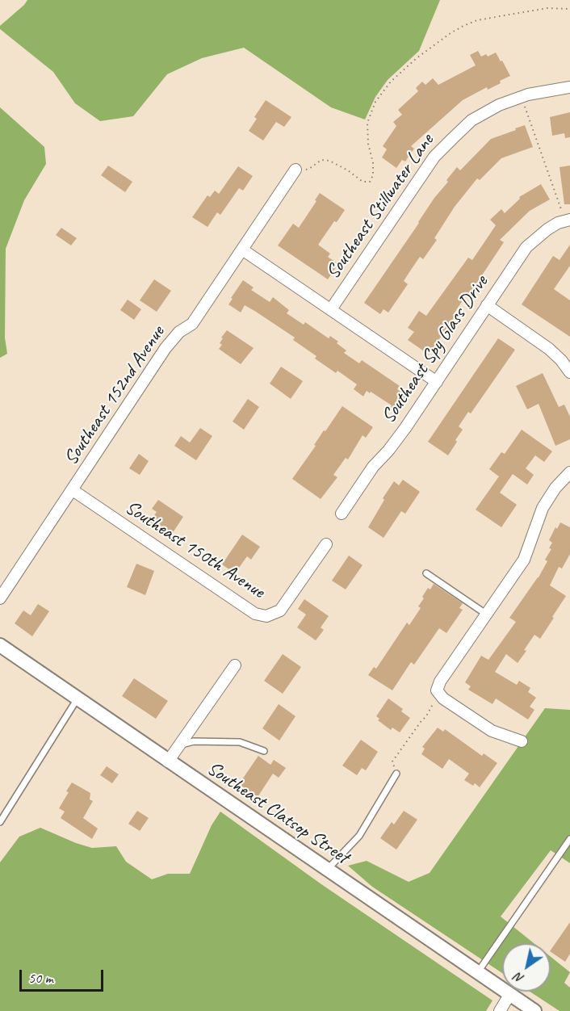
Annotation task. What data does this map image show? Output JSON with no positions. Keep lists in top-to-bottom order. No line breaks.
{"streets":{"street":["Southeast Stillwater Lane","Southeast Spy Glass Drive","Southeast 152nd Avenue","Southeast 150th Avenue","Southeast Clatsop Street"]},"crossings":[["Southeast 152nd Avenue","Southeast 150th Avenue"]],"scale_bar":"50 m","north":"bottom left"}
